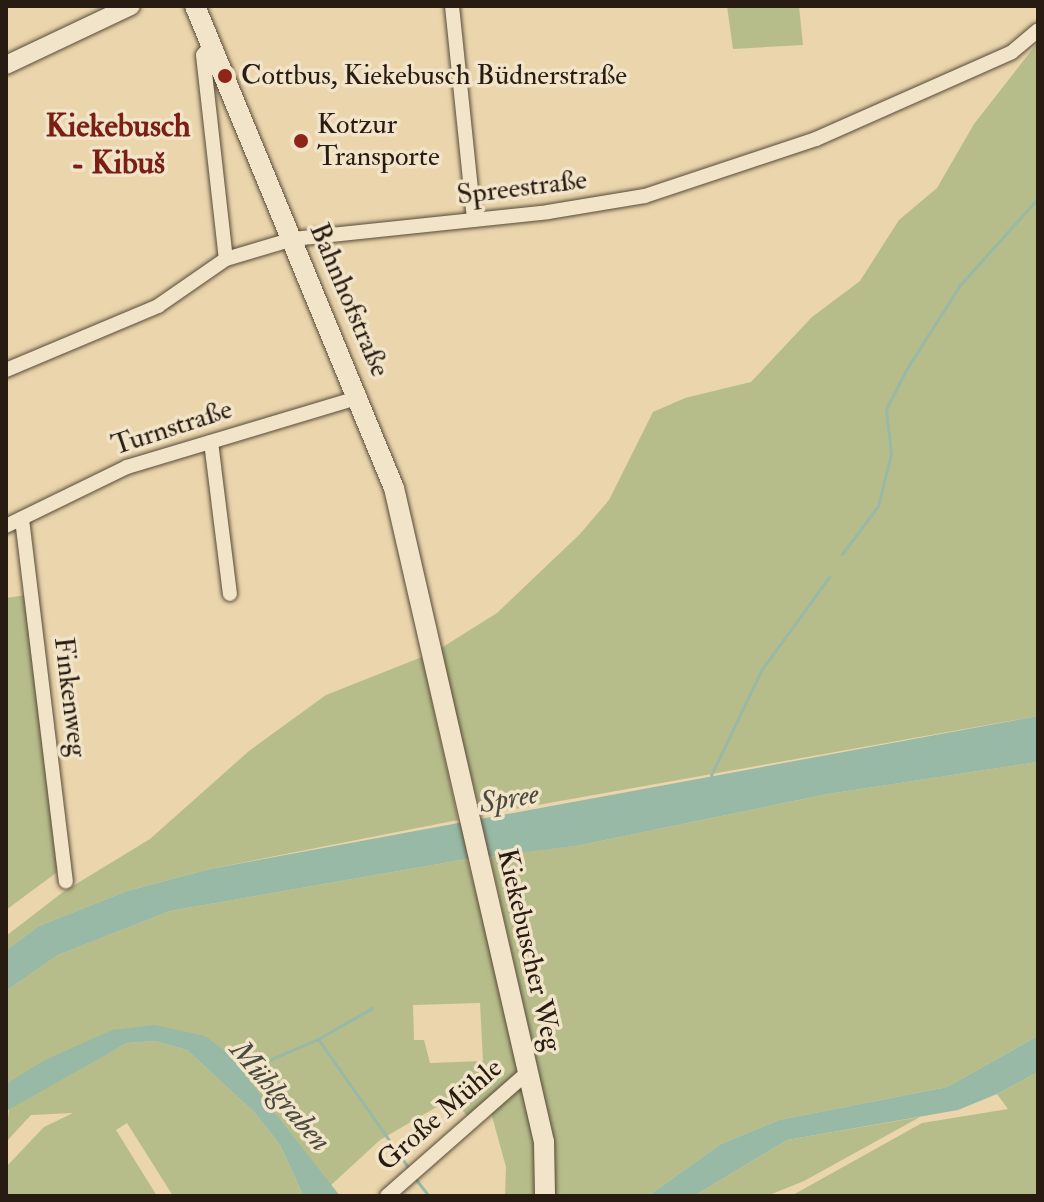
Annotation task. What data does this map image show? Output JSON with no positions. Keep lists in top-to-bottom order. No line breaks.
{"streets":{"main road":["Bahnhofstraße","Kiekebuscher Weg"],"street":["Spreestraße","Turnstraße","Finkenweg","Große Mühle"]},"crossings":[["Spreestraße","Bahnhofstraße"],["Bahnhofstraße","Turnstraße"],["Bahnhofstraße","Kiekebuscher Weg"],["Turnstraße","Finkenweg"],["Kiekebuscher Weg","Große Mühle"]],"districts":["Kiekebusch - Kibuš"],"water":["Spree","Mühlgraben"],"places":["Cottbus, Kiekebusch Büdnerstraße","Kotzur Transporte"]}
